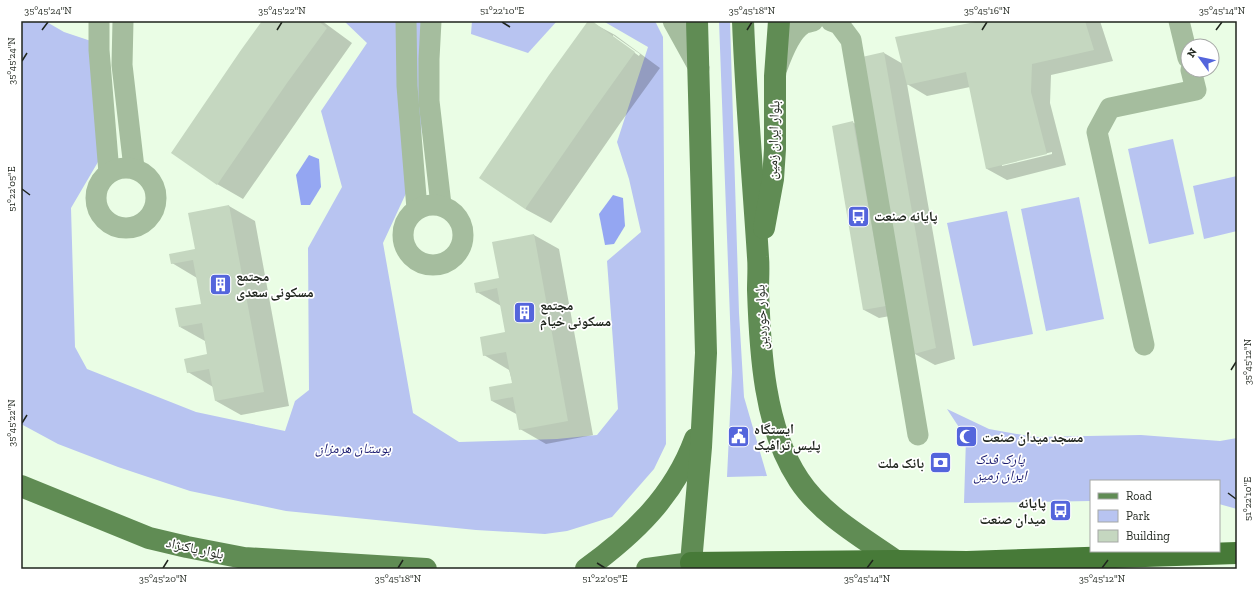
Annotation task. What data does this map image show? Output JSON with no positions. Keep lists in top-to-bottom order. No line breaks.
{"streets":{"main road":["بلوار ایران زمین","بلوار خوردین","بلوار پاکنژاد"]},"crossings":[["بلوار ایران زمین","بلوار خوردین"]],"parks":["بوستان هرمزان","پارک فدک ایران زمین"],"places":{"bus stop":["پایانه صنعت","پایانه میدان صنعت"],"building":["مجتمع مسکونی سعدی","مجتمع مسکونی خیام"],"public building":["ایستگاه پلیس ترافیک"],"mosque":["مسجد میدان صنعت"],"bank":["بانک ملت"]},"legend":["Road","Park","Building"],"north":"top left","coordinates":["35°45'24\"N","35°45'22\"N","51°22'10\"E","35°45'18\"N","35°45'16\"N","35°45'14\"N","51°22'05\"E","35°45'12\"N","35°45'20\"N"]}
